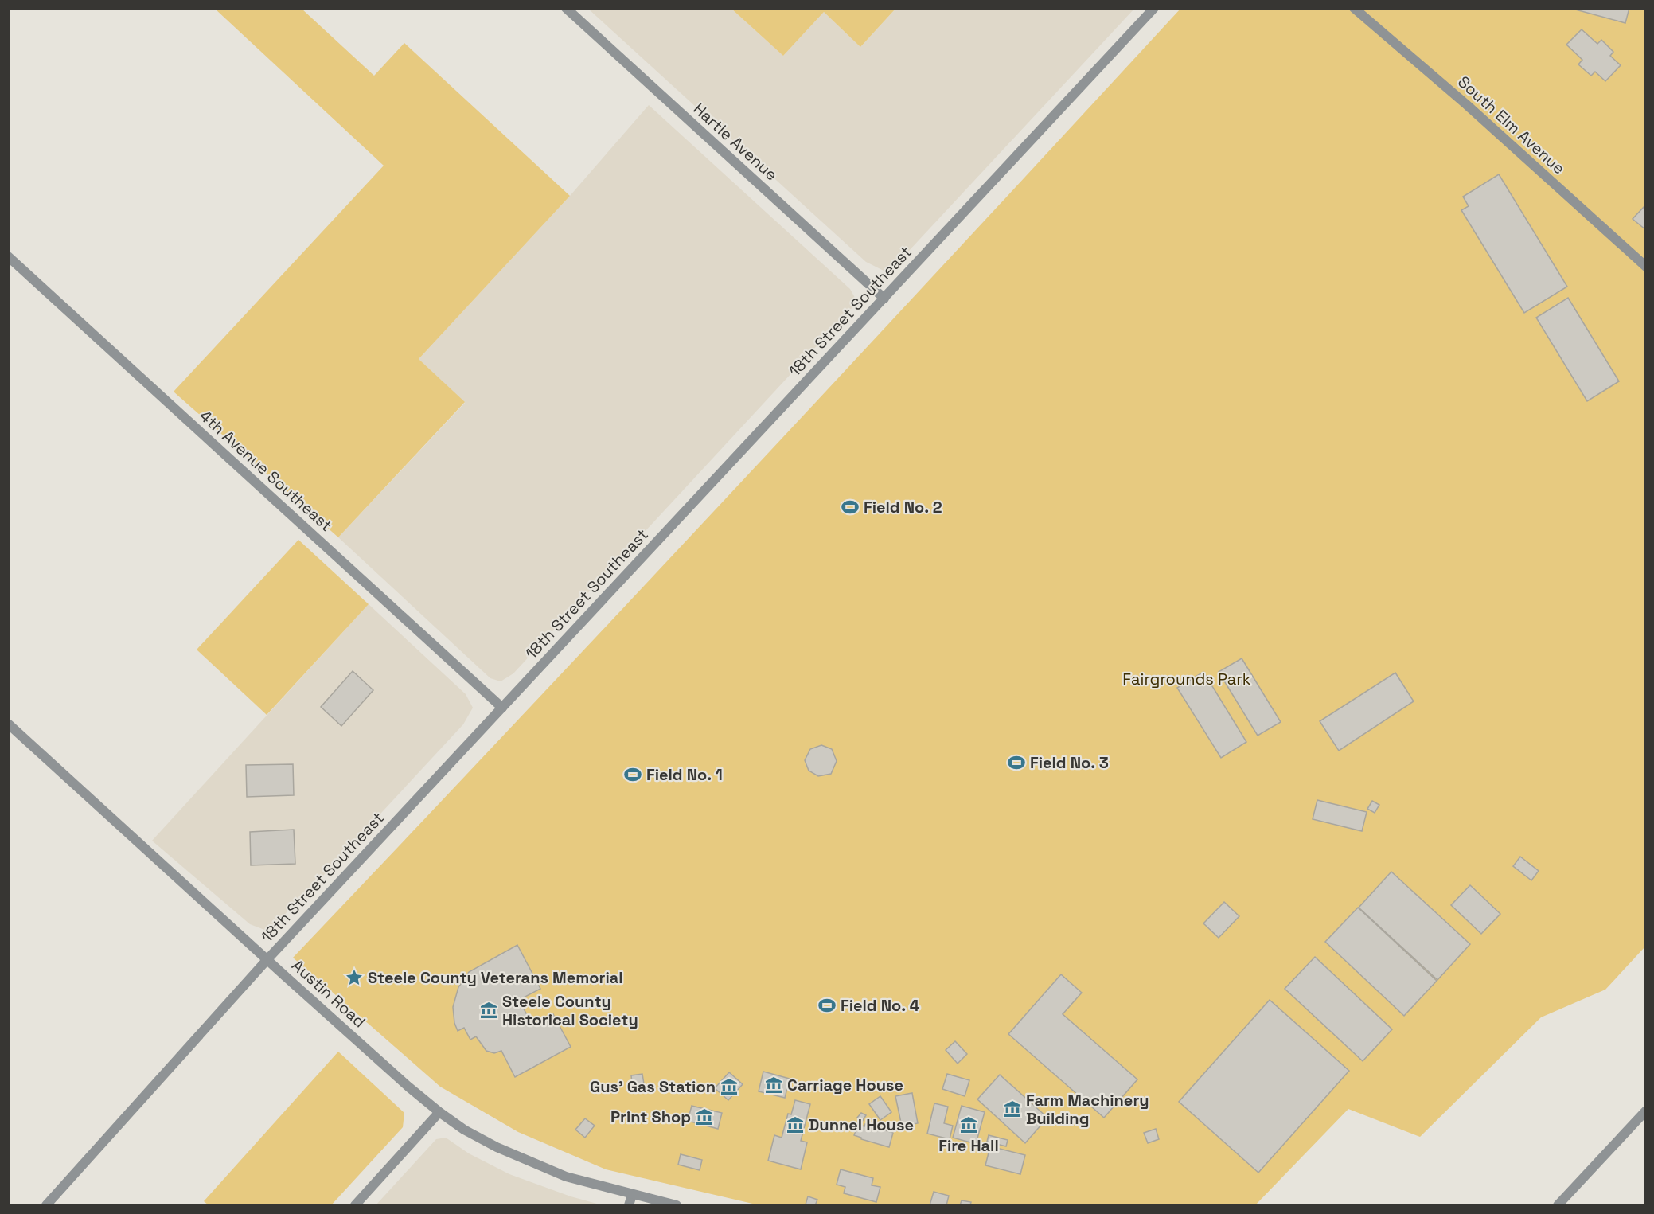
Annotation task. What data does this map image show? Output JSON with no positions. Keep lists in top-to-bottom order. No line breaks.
{"streets":{"street":["South Elm Avenue","Hartle Avenue","18th Street Southeast","4th Avenue Southeast","Austin Road"]},"crossings":[["Hartle Avenue","18th Street Southeast"],["18th Street Southeast","4th Avenue Southeast"],["18th Street Southeast","Austin Road"]],"parks":["Fairgrounds Park"],"places":{"sports":["Field No. 2","Field No. 3","Field No. 1","Field No. 4"],"place":["Steele County Veterans Memorial"],"museum":["Steele County Historical Society","Carriage House","Gus' Gas Station","Farm Machinery Building","Print Shop","Dunnel House","Fire Hall"]}}
